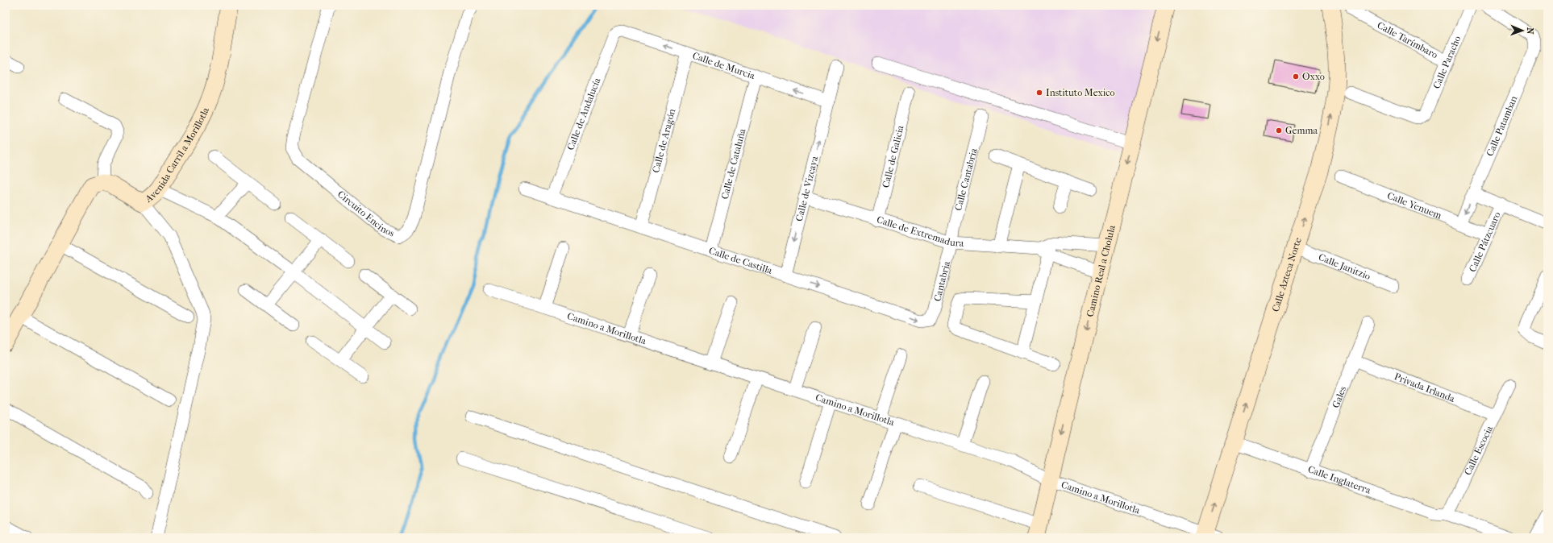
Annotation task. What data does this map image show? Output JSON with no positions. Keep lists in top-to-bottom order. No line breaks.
{"streets":{"main road":["Avenida Carril a Morillotla","Camino Real a Cholula","Calle Azteca Norte"],"street":["Calle Tarímbaro","Calle Paracho","Calle de Murcia","Calle de Andalucía","Calle Patamban","Calle de Aragón","Calle de Galicia","Calle de Cataluña","Calle Cantabria","Calle de Vizcaya","Calle Yenuem","Circuito Encinos","Calle de Extremadura","Calle Pátzcuaro","Calle de Castilla","Calle Janitzio","Cantabria","Camino a Morillotla","Privada Irlanda","Gales","Calle Escocia","Calle Inglaterra"]},"crossings":[["Calle Tarímbaro","Calle Paracho"],["Calle de Murcia","Calle de Andalucía"],["Calle de Murcia","Calle de Aragón"],["Calle de Murcia","Calle de Cataluña"],["Calle de Murcia","Calle de Vizcaya"],["Calle de Andalucía","Calle de Castilla"],["Calle de Aragón","Calle de Castilla"],["Calle de Galicia","Calle de Extremadura"],["Calle de Cataluña","Calle de Castilla"],["Calle Cantabria","Calle de Extremadura"],["Calle Cantabria","Cantabria"],["Calle de Vizcaya","Calle de Extremadura"],["Calle de Vizcaya","Calle de Castilla"],["Calle Yenuem","Calle Pátzcuaro"],["Calle de Extremadura","Camino Real a Cholula"],["Calle de Extremadura","Cantabria"],["Calle de Castilla","Cantabria"],["Calle Janitzio","Calle Azteca Norte"],["Camino Real a Cholula","Camino a Morillotla"],["Calle Azteca Norte","Camino a Morillotla"],["Calle Azteca Norte","Calle Inglaterra"],["Privada Irlanda","Gales"],["Privada Irlanda","Calle Escocia"],["Gales","Calle Inglaterra"],["Calle Escocia","Calle Inglaterra"]],"one_way":["Calle de Murcia","Calle de Castilla","Camino Real a Cholula","Calle Azteca Norte"],"places":["Oxxo","Instituto Mexico","Gemma"],"north":"right"}
